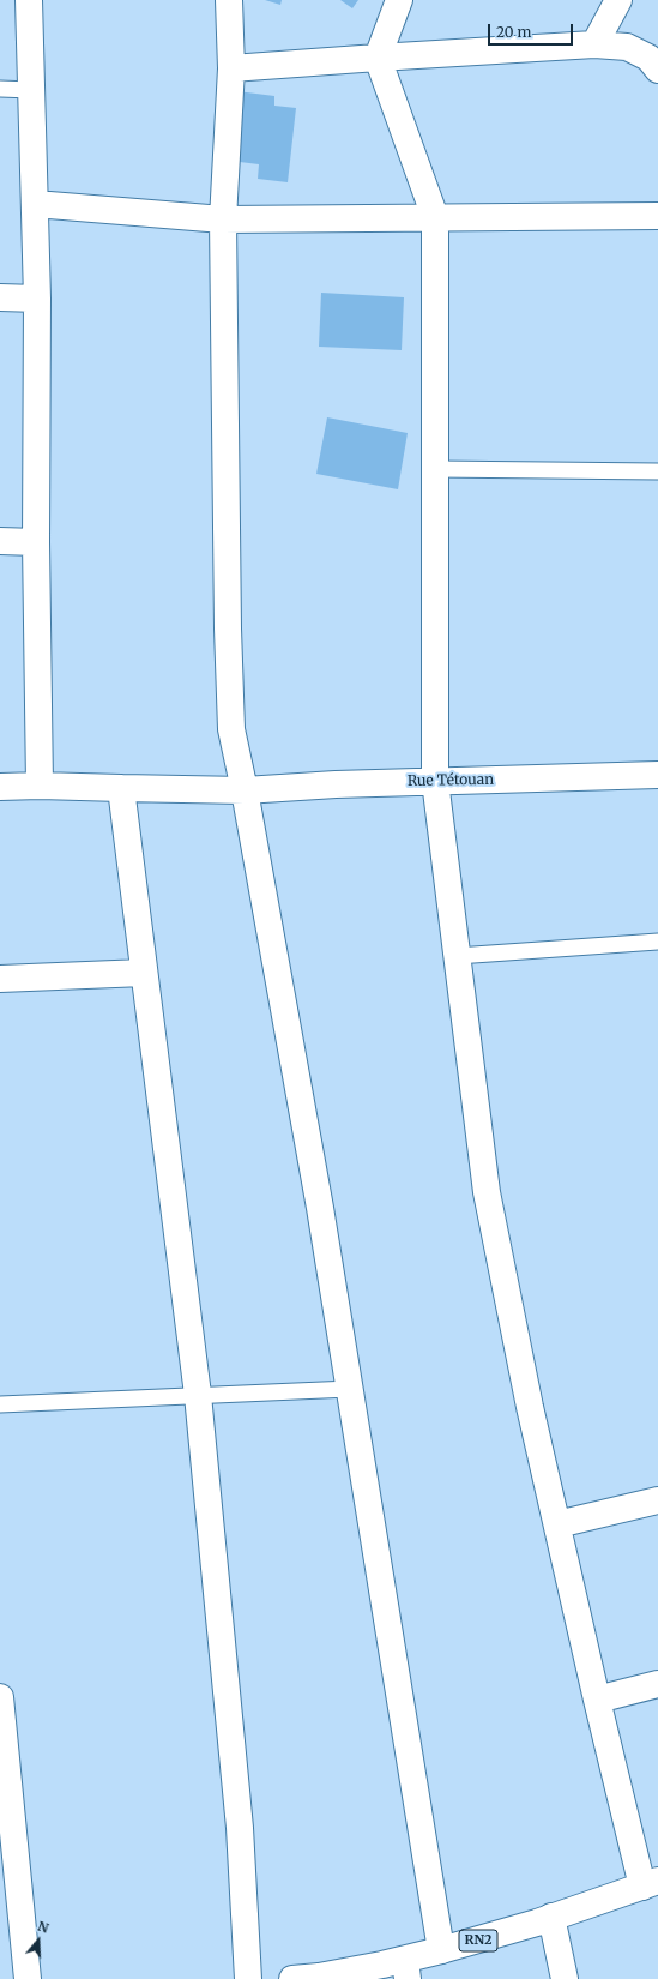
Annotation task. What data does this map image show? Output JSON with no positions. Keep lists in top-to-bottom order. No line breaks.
{"streets":{"street":["Rue Tétouan","RN2"]},"scale_bar":"20 m","north":"top"}
